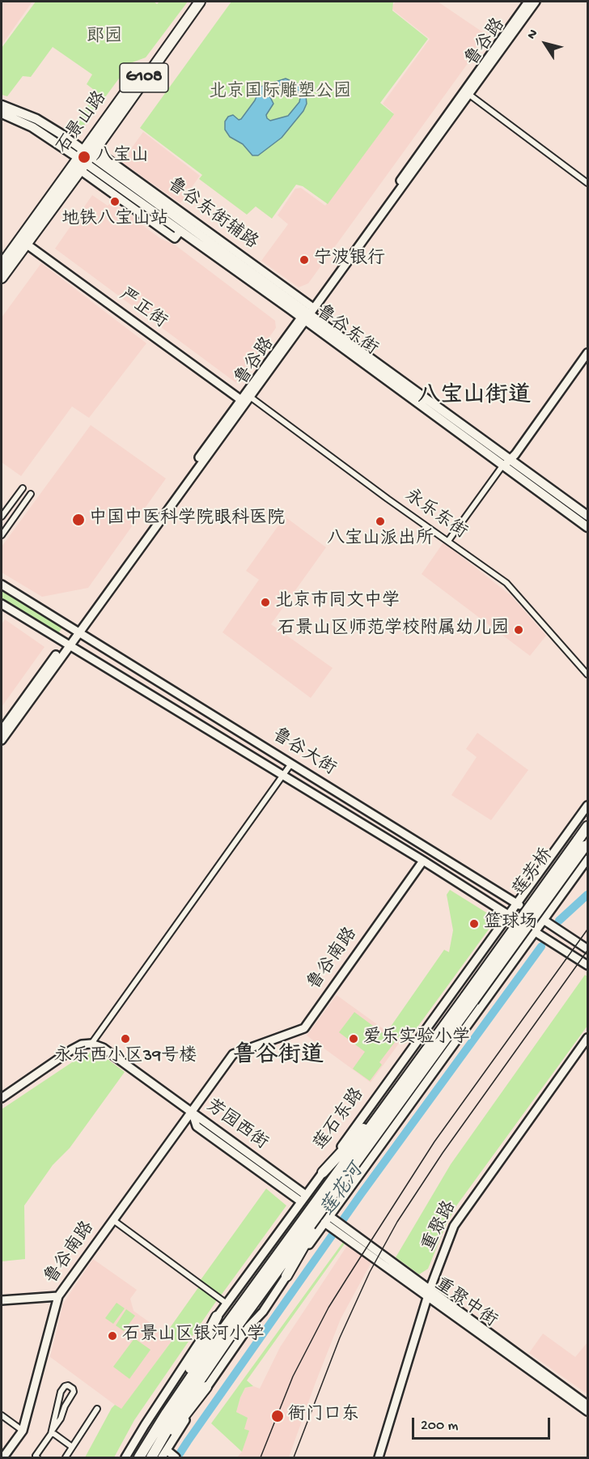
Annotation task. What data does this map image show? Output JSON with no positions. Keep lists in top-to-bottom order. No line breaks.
{"streets":{"highway":["G108","石景山路","莲芳桥","莲石东路"],"main road":["鲁谷东街"],"street":["鲁谷路","严正街","永乐东街","鲁谷大街","鲁谷南路","芳园西街","重聚路","重聚中街"]},"crossings":[["鲁谷路","严正街"],["鲁谷路","鲁谷东街"],["鲁谷路","永乐东街"],["鲁谷路","鲁谷大街"],["石景山路","严正街"],["石景山路","鲁谷东街"],["鲁谷大街","鲁谷南路"],["鲁谷大街","莲石东路"],["莲芳桥","莲石东路"],["鲁谷南路","芳园西街"],["莲石东路","芳园西街"],["重聚路","重聚中街"]],"districts":["八宝山街道","鲁谷街道"],"water":["莲花河"],"parks":["郎园","北京国际雕塑公园"],"places":["八宝山","地铁八宝山站","宁波银行","中国中医科学院眼科医院","八宝山派出所","北京市同文中学","石景山区师范学校附属幼儿园","篮球场","永乐西小区39号楼","爱乐实验小学","石景山区银河小学","衙门口东"],"scale_bar":"200 m","north":"top left"}
